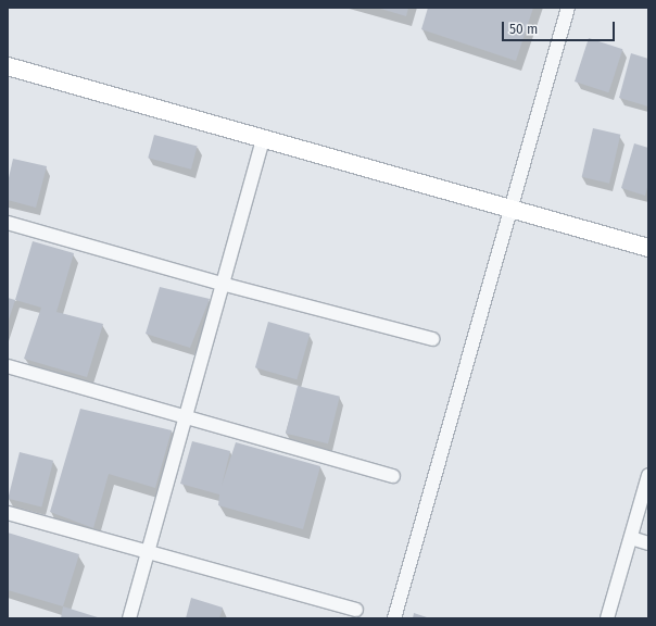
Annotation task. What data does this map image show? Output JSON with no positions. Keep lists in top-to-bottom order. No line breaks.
{"scale_bar":"50 m"}
